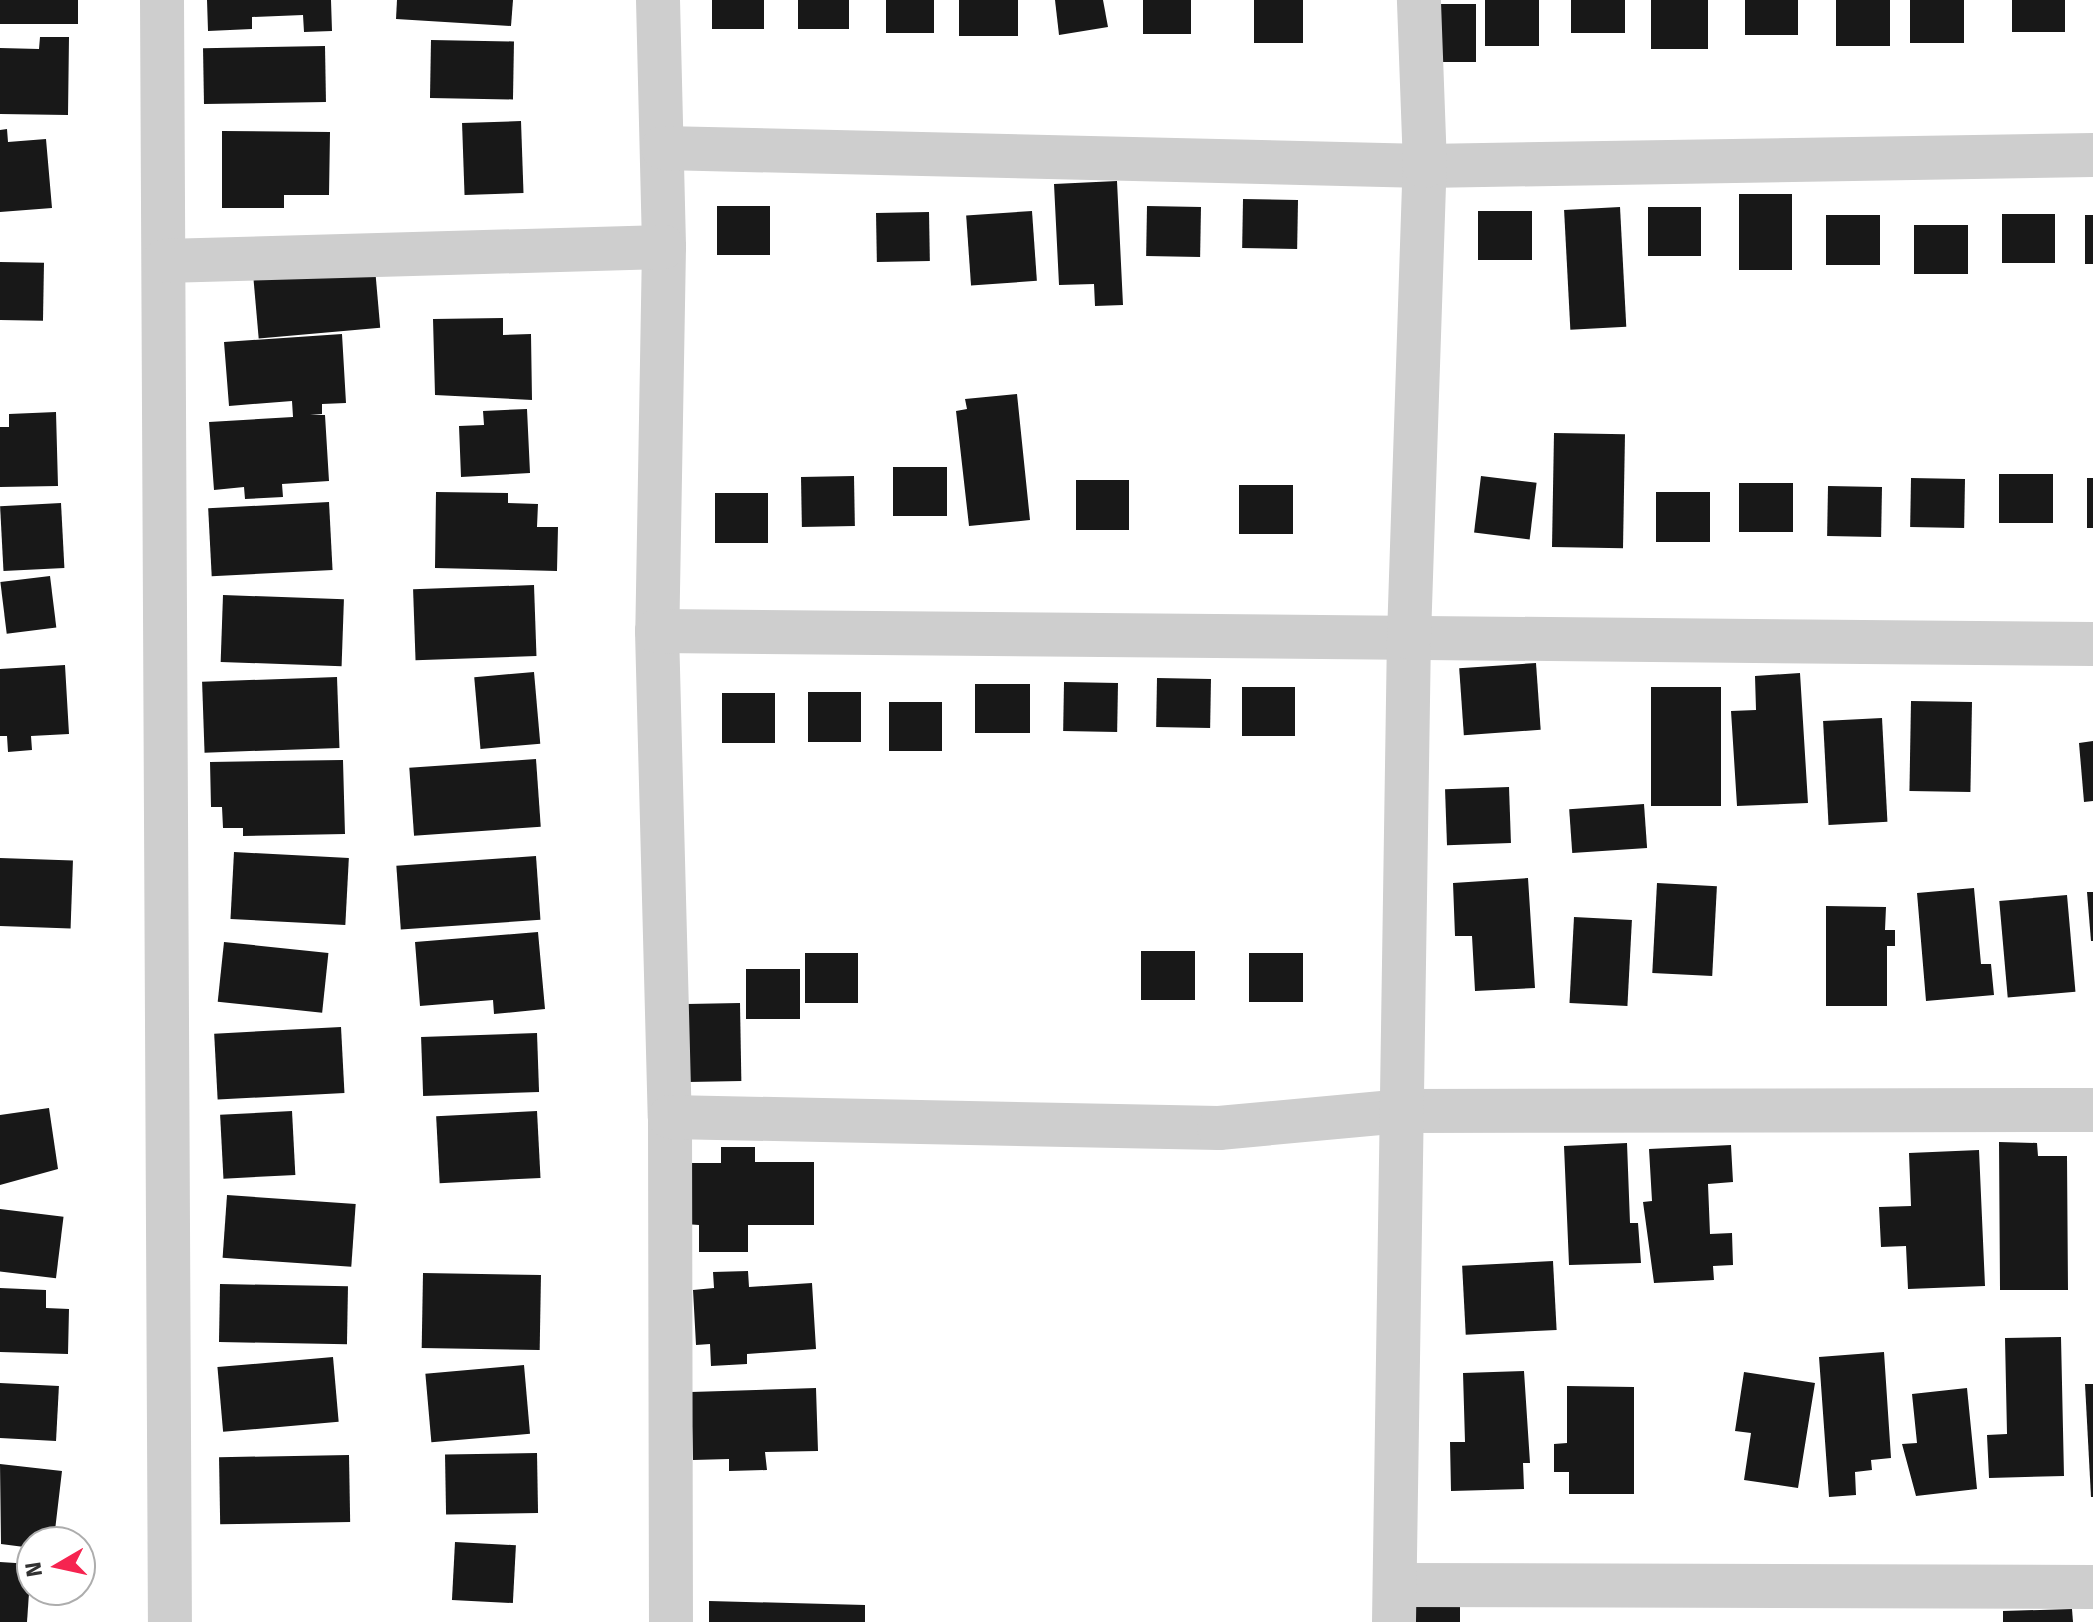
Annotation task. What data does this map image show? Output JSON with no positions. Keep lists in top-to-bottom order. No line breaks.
{"north":"left"}
